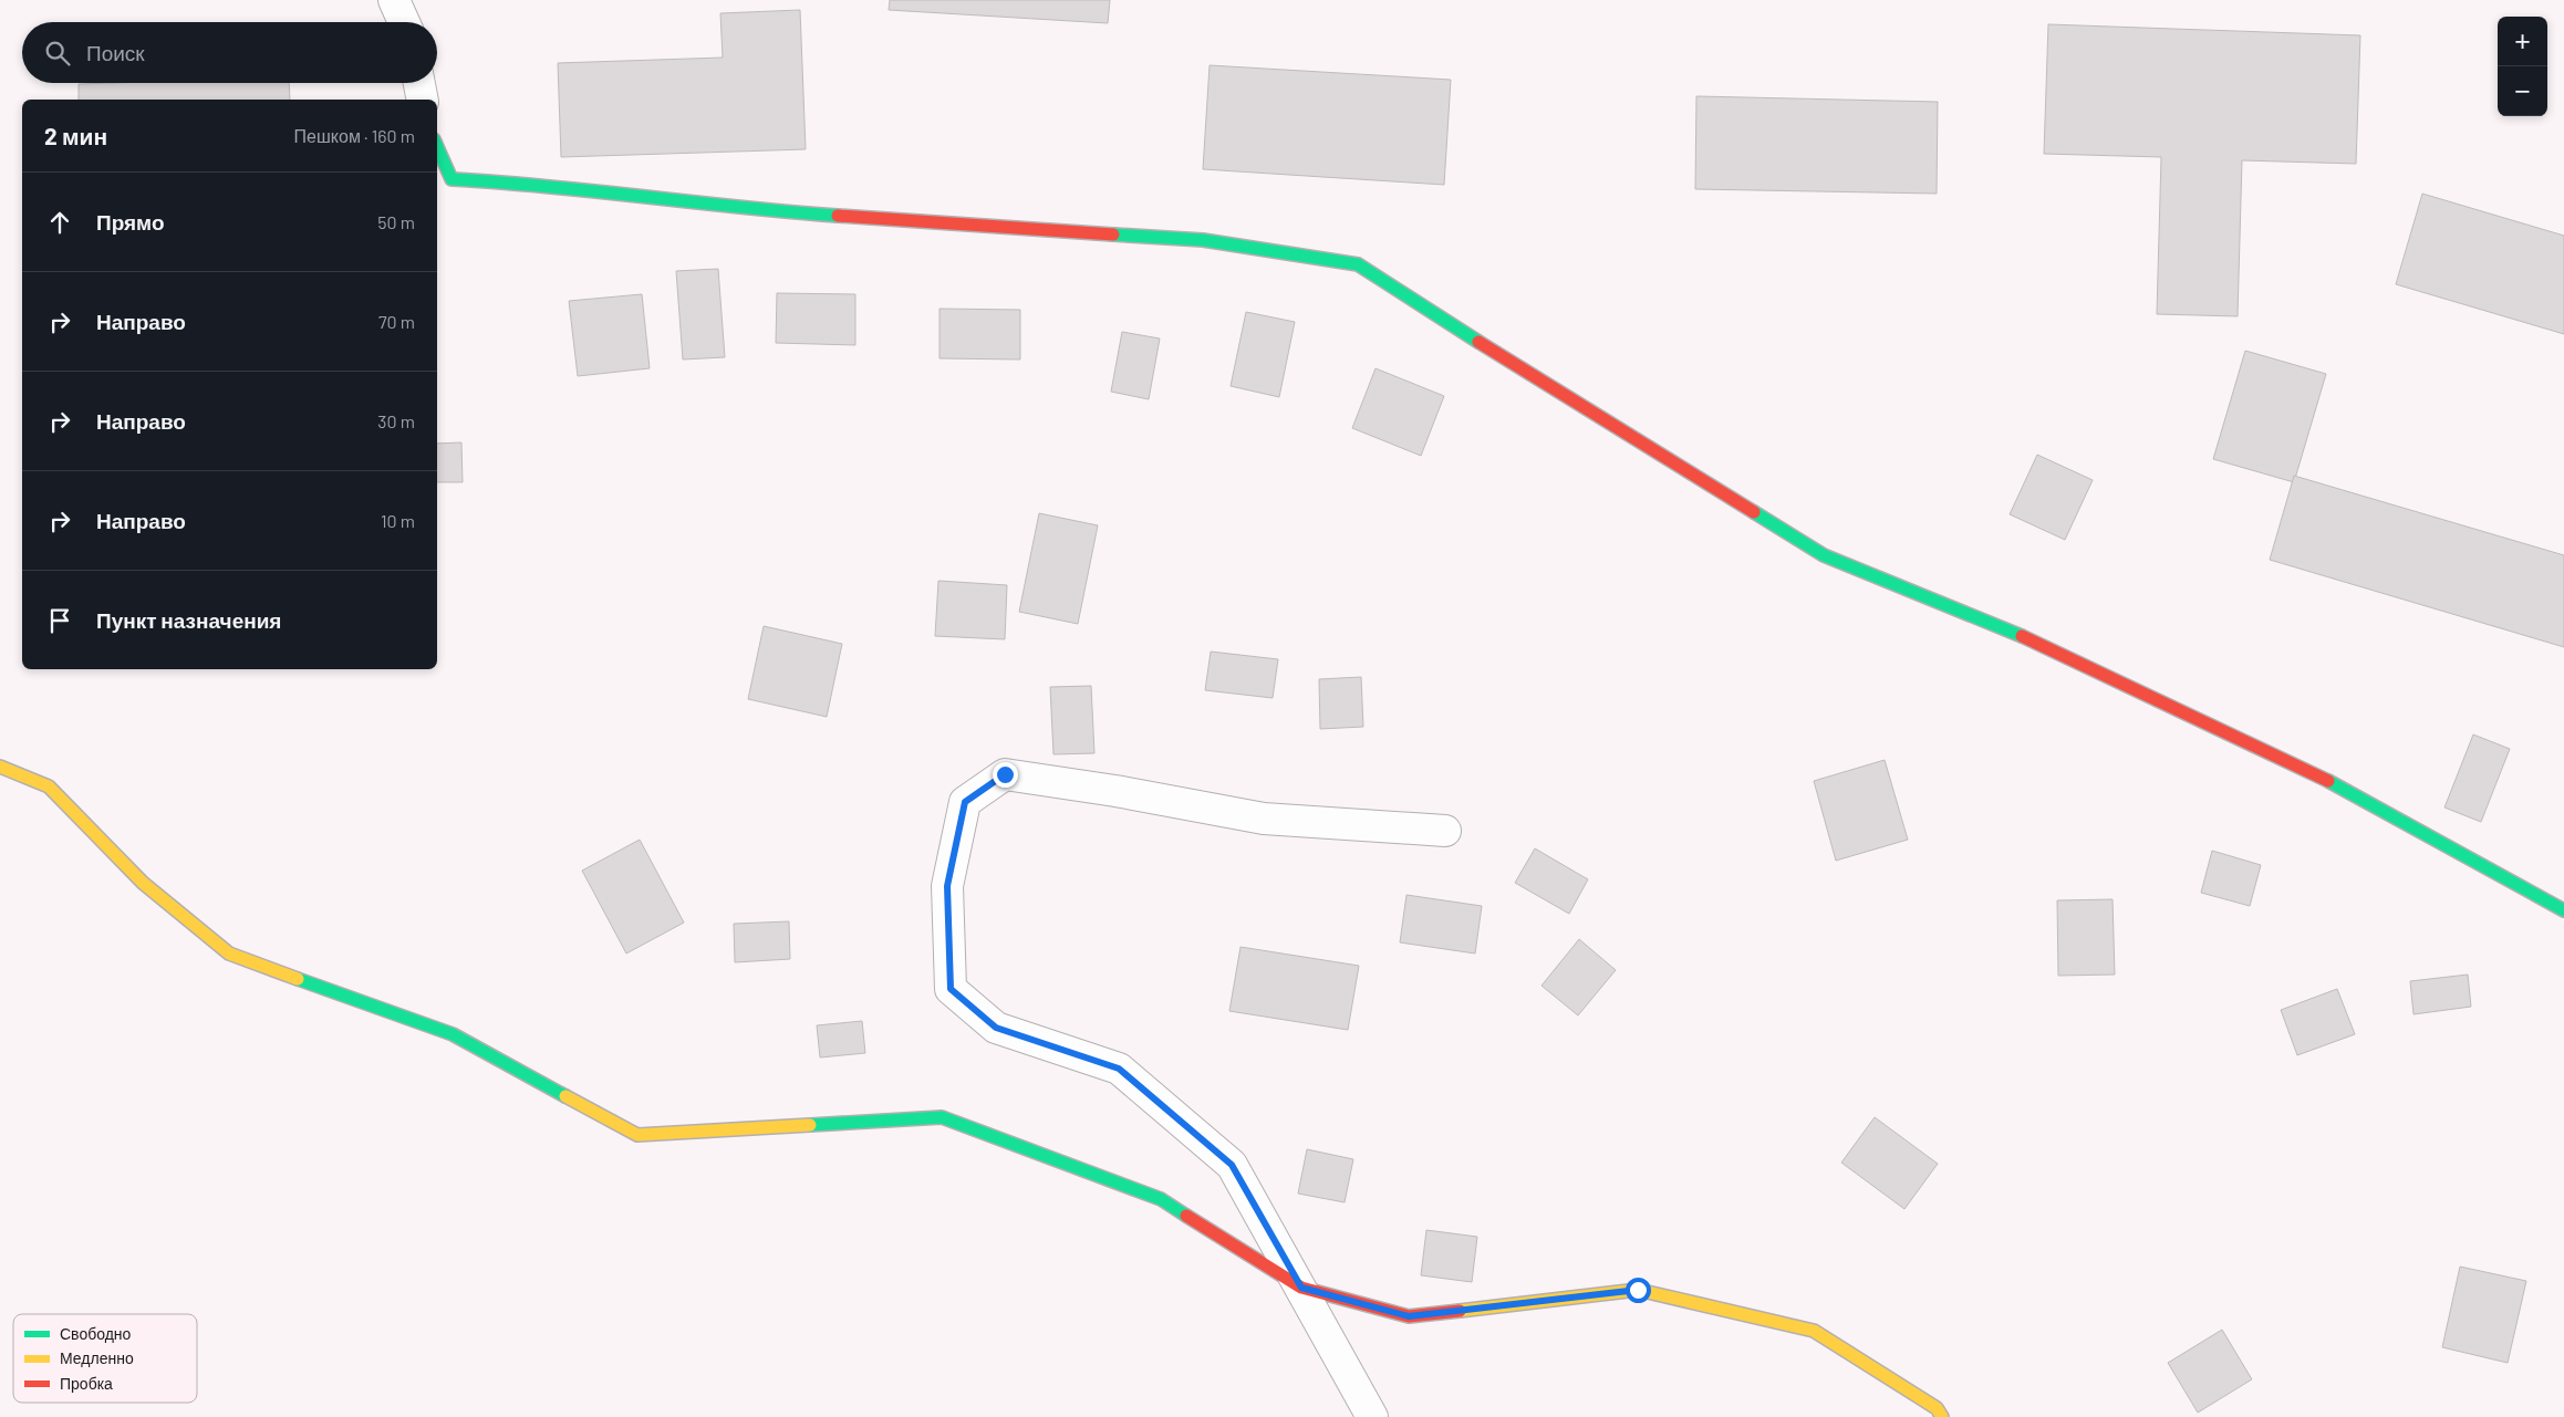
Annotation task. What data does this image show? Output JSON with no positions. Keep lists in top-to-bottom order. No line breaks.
{"legend":["Свободно","Медленно","Пробка"],"page":{"map_buttons":["+","−"],"search":"Поиск","heading":["2 мин","Пешком · 160 m"],"list":[["Прямо","50 m"],["Направо","70 m"],["Направо","30 m"],["Направо","10 m"],"Пункт назначения"]}}
